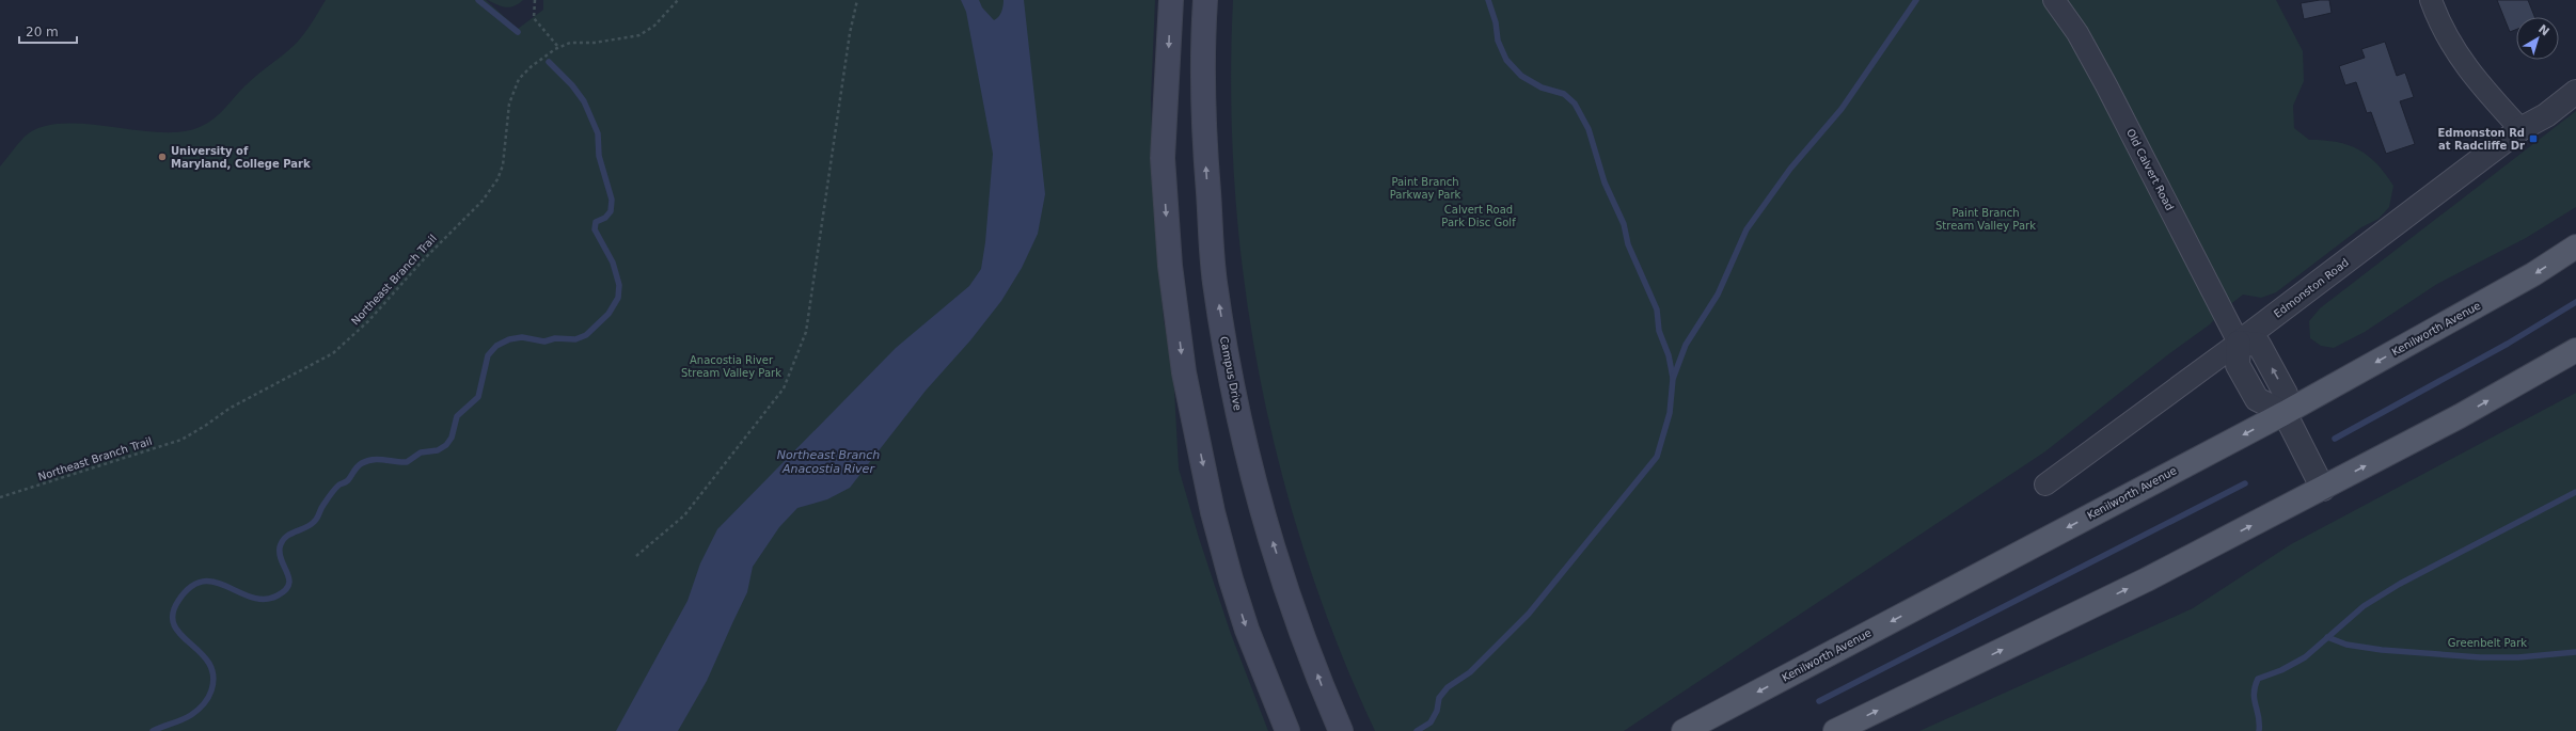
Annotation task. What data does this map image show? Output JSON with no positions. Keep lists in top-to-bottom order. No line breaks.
{"streets":{"main road":["Kenilworth Avenue","Campus Drive"],"street":["Old Calvert Road","Edmonston Road"],"path":["Northeast Branch Trail"]},"crossings":[["Old Calvert Road","Edmonston Road"],["Old Calvert Road","Kenilworth Avenue"]],"water":["Northeast Branch Anacostia River"],"parks":["Paint Branch Parkway Park","Calvert Road Park Disc Golf","Paint Branch Stream Valley Park","Anacostia River Stream Valley Park","Greenbelt Park"],"places":{"transit":["Edmonston Rd at Radcliffe Dr"],"other":["University of Maryland, College Park"]},"scale_bar":"20 m","north":"top right"}
